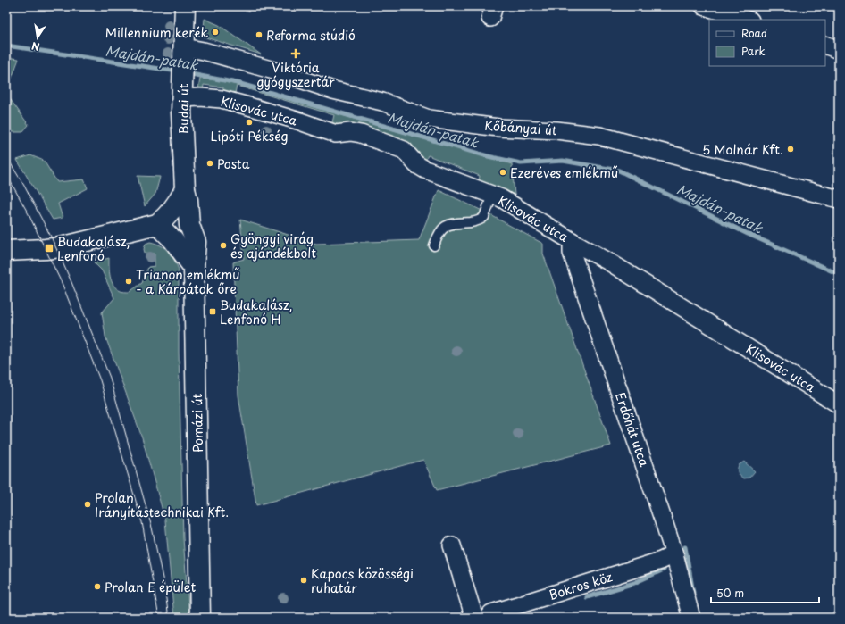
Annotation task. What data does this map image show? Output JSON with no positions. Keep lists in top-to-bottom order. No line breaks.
{"streets":{"main road":["Budai út","Pomázi út"],"street":["Klisovác utca","Kőbányai út","Erdőhát utca","Bokros köz"]},"crossings":[["Budai út","Klisovác utca"],["Budai út","Kőbányai út"],["Budai út","Pomázi út"],["Klisovác utca","Erdőhát utca"],["Erdőhát utca","Bokros köz"]],"water":["Majdán-patak"],"places":{"other":["Millennium kerék","Reforma stúdió","Lipóti Pékség","5 Molnár Kft.","Posta","Ezeréves emlékmű","Gyöngyi virág és ajándékbolt","Trianon emlékmű - a Kárpátok őre","Prolan Irányítástechnikai Kft.","Kapocs közösségi ruhatár","Prolan E épület"],"health":["Viktória gyógyszertár"],"transit":["Budakalász, Lenfonó","Budakalász, Lenfonó H"]},"legend":["Road","Park"],"scale_bar":"50 m","north":"bottom"}
